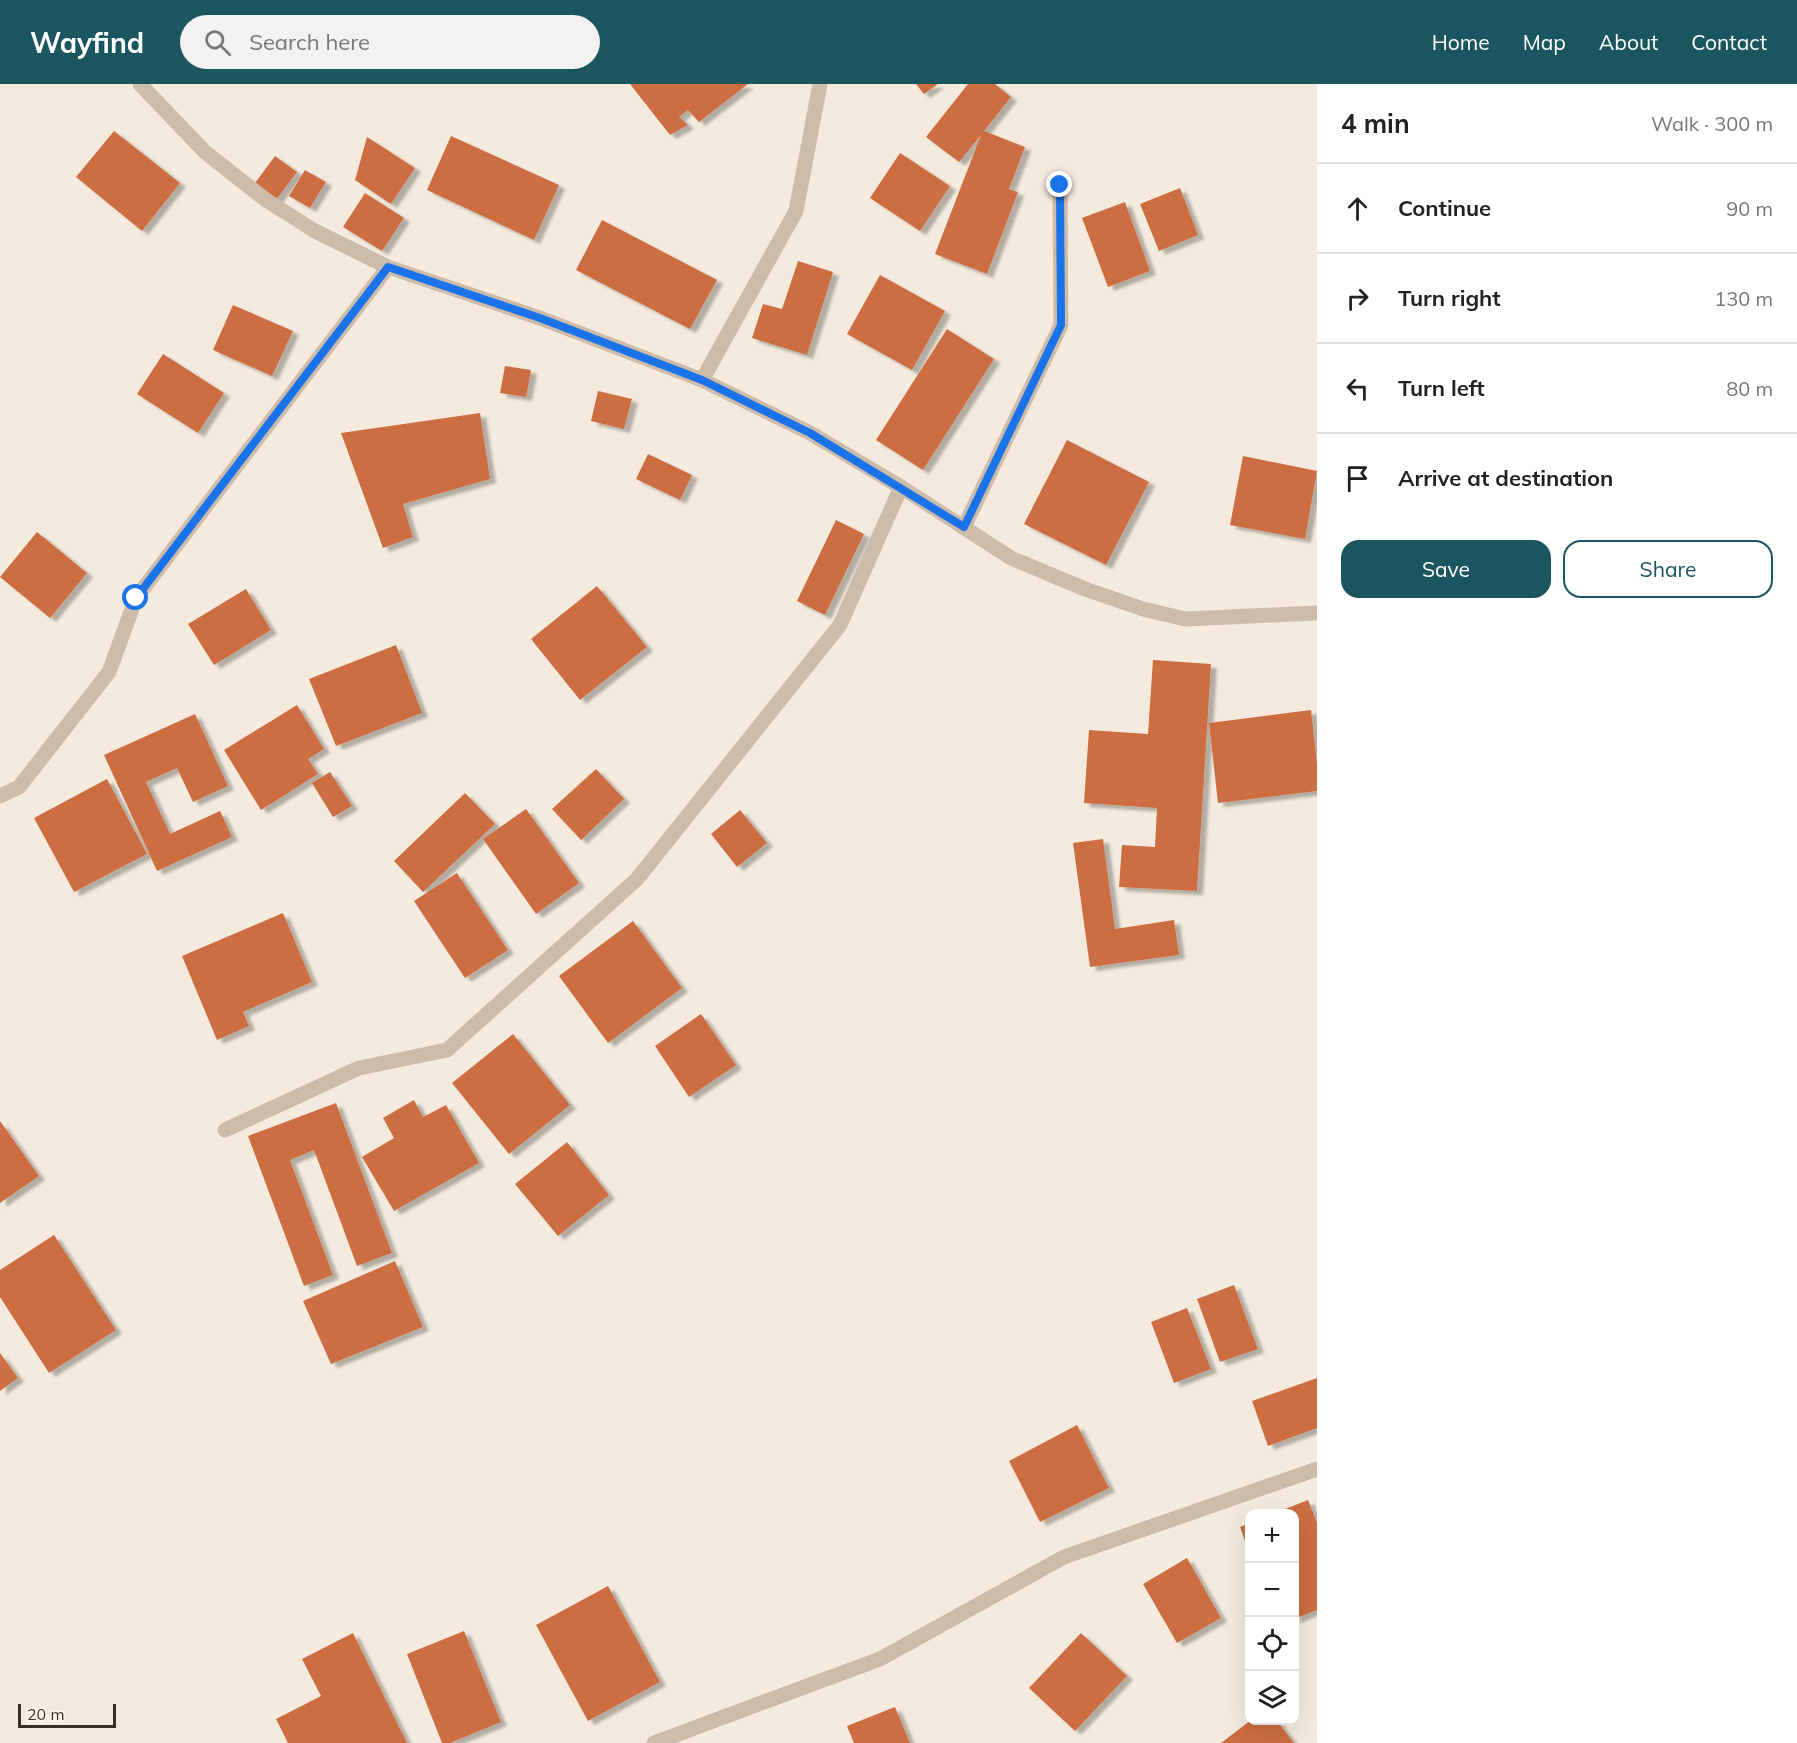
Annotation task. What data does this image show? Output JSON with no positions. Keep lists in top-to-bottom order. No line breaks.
{"scale_bar":"20 m","page":{"header":"Wayfind","search":"Search here","nav":["Home","Map","About","Contact"],"heading":["4 min","Walk · 300 m"],"list":[["Continue","90 m"],["Turn right","130 m"],["Turn left","80 m"],"Arrive at destination"],"buttons":["Save","Share"],"map_buttons":["+","−"],"scale":"20 m"}}
